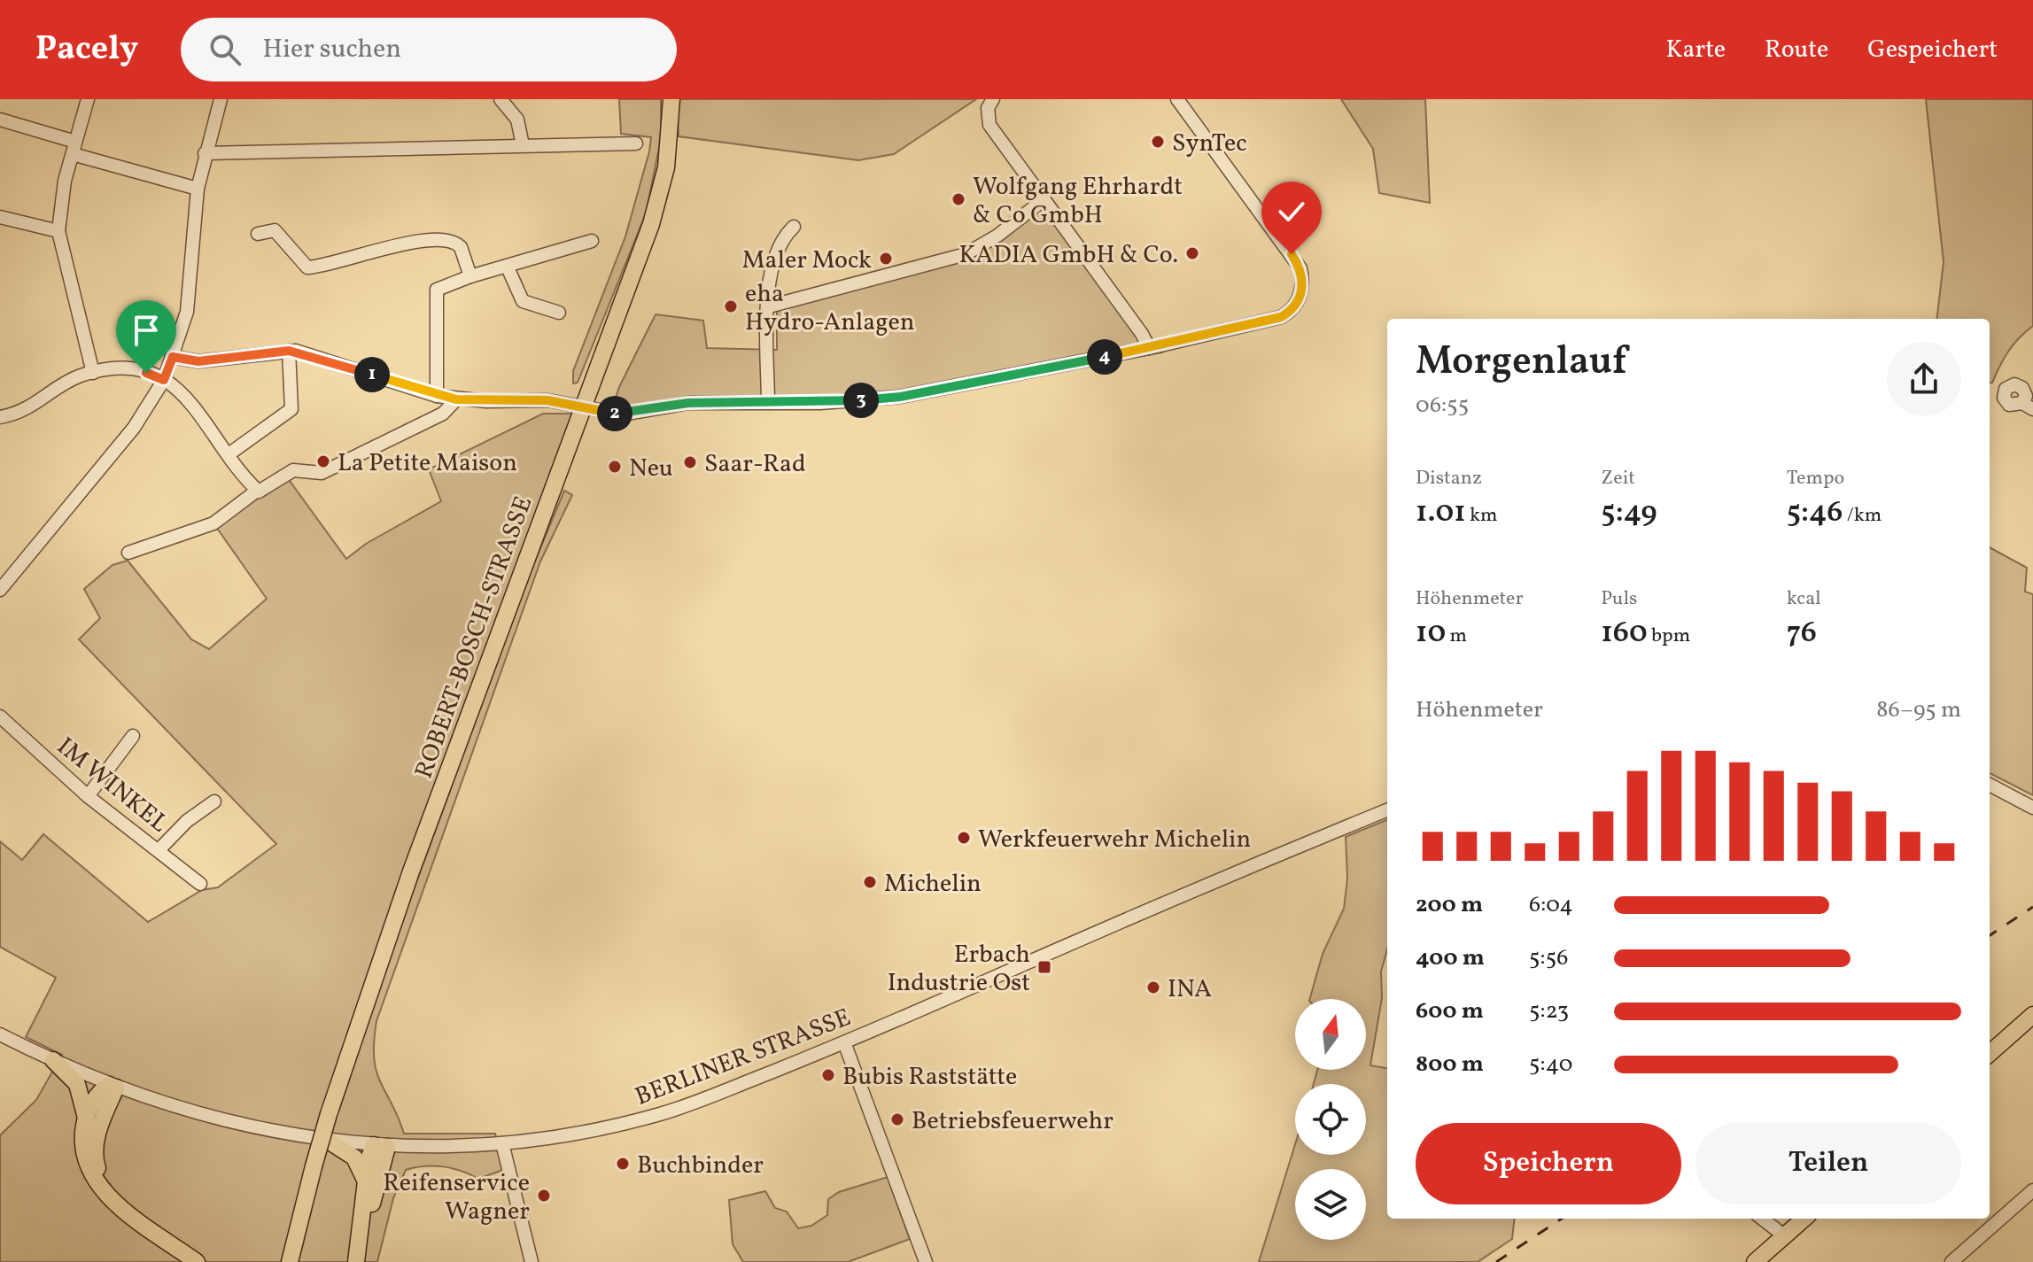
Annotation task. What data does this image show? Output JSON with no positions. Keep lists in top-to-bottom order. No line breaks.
{"streets":{"main road":["ROBERT-BOSCH-STRASSE"],"street":["IM WINKEL","BERLINER STRASSE"]},"places":{"other":["SynTec","Wolfgang Ehrhardt & Co GmbH","KADIA GmbH & Co.","Maler Mock","eha Hydro-Anlagen","La Petite Maison","Saar-Rad","Neu","Werkfeuerwehr Michelin","Michelin","INA","Bubis Raststätte","Betriebsfeuerwehr","Buchbinder","Reifenservice Wagner"],"transit":["Erbach Industrie Ost"]},"north":"top","page":{"header":"Pacely","search":"Hier suchen","nav":["Karte","Route","Gespeichert"],"heading":["Morgenlauf","06:55"],"pins":["4","1","3","2"],"stats":[["Distanz","1.01 km"],["Zeit","5:49"],["Tempo","5:46 /km"],["Höhenmeter","10 m"],["Puls","160 bpm"],["kcal","76"]],"chart":["Höhenmeter","86–95 m"],"list":[{"name":"200 m","note":"6:04"},{"name":"400 m","note":"5:56"},{"name":"600 m","note":"5:23"},{"name":"800 m","note":"5:40"}],"buttons":["Speichern","Teilen"]}}
